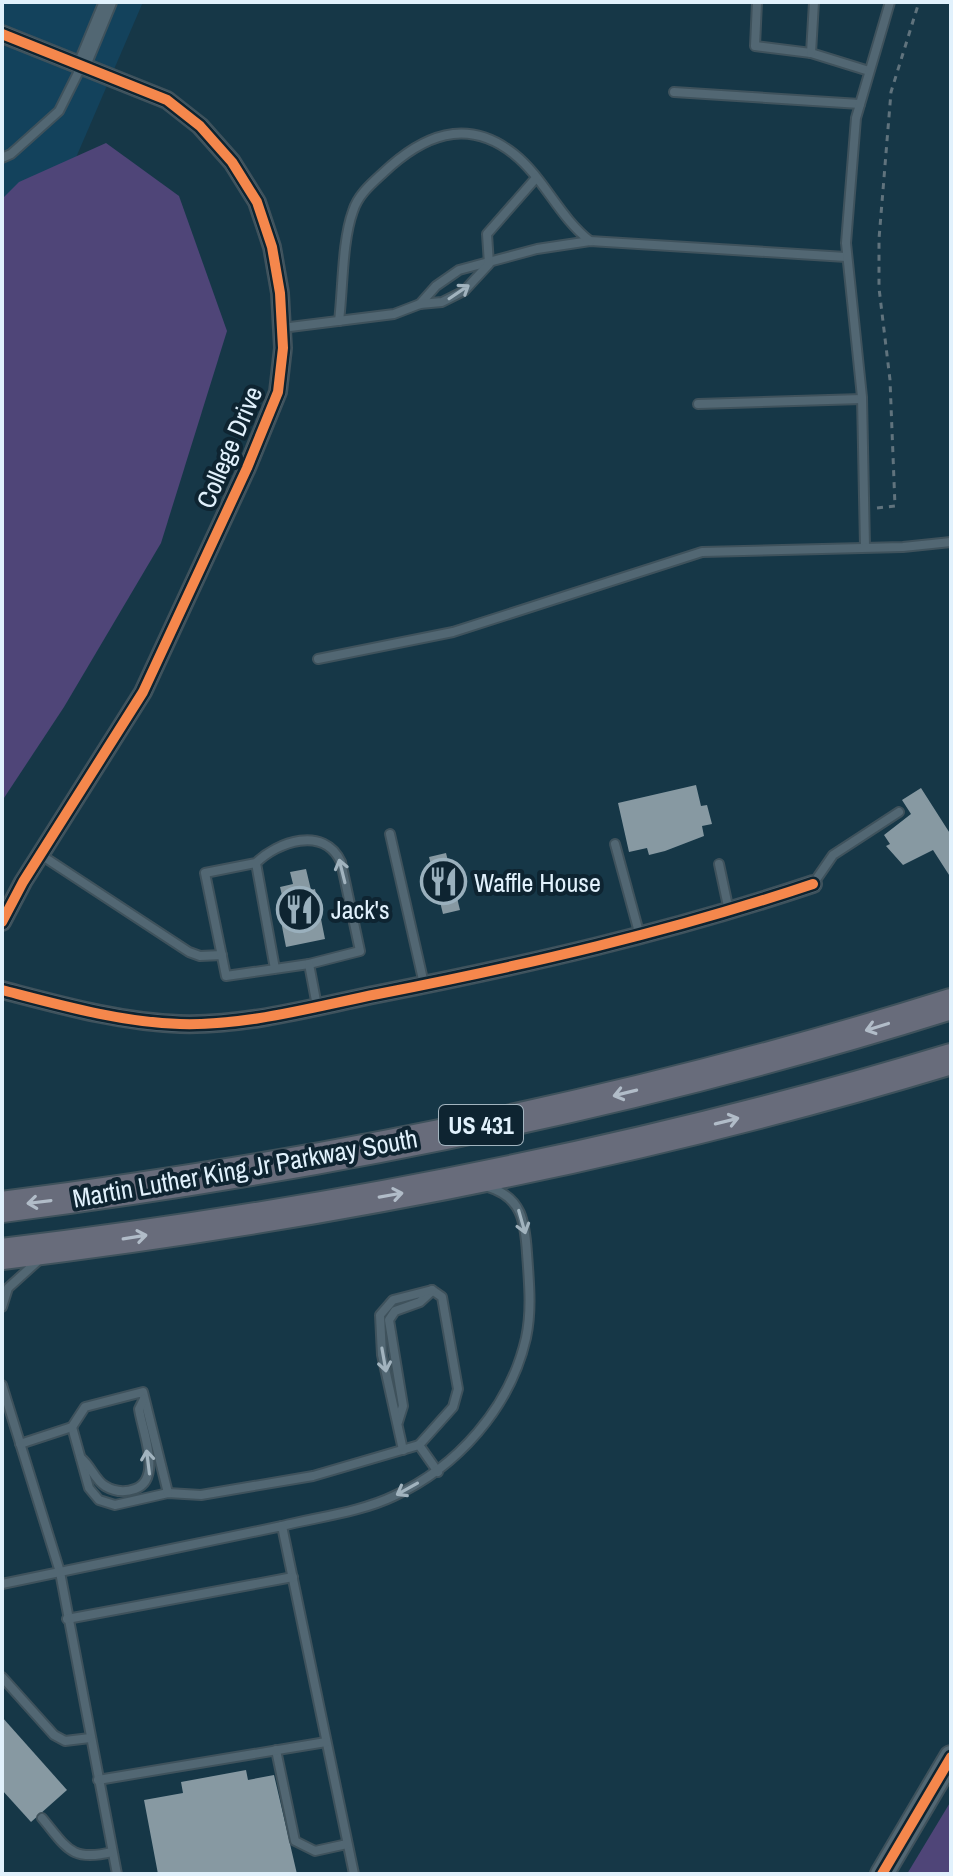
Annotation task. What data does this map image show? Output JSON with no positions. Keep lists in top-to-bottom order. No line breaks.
{"streets":{"highway":["US 431","Martin Luther King Jr Parkway South"],"street":["College Drive"]},"places":{"restaurant":["Waffle House","Jack's"]}}
